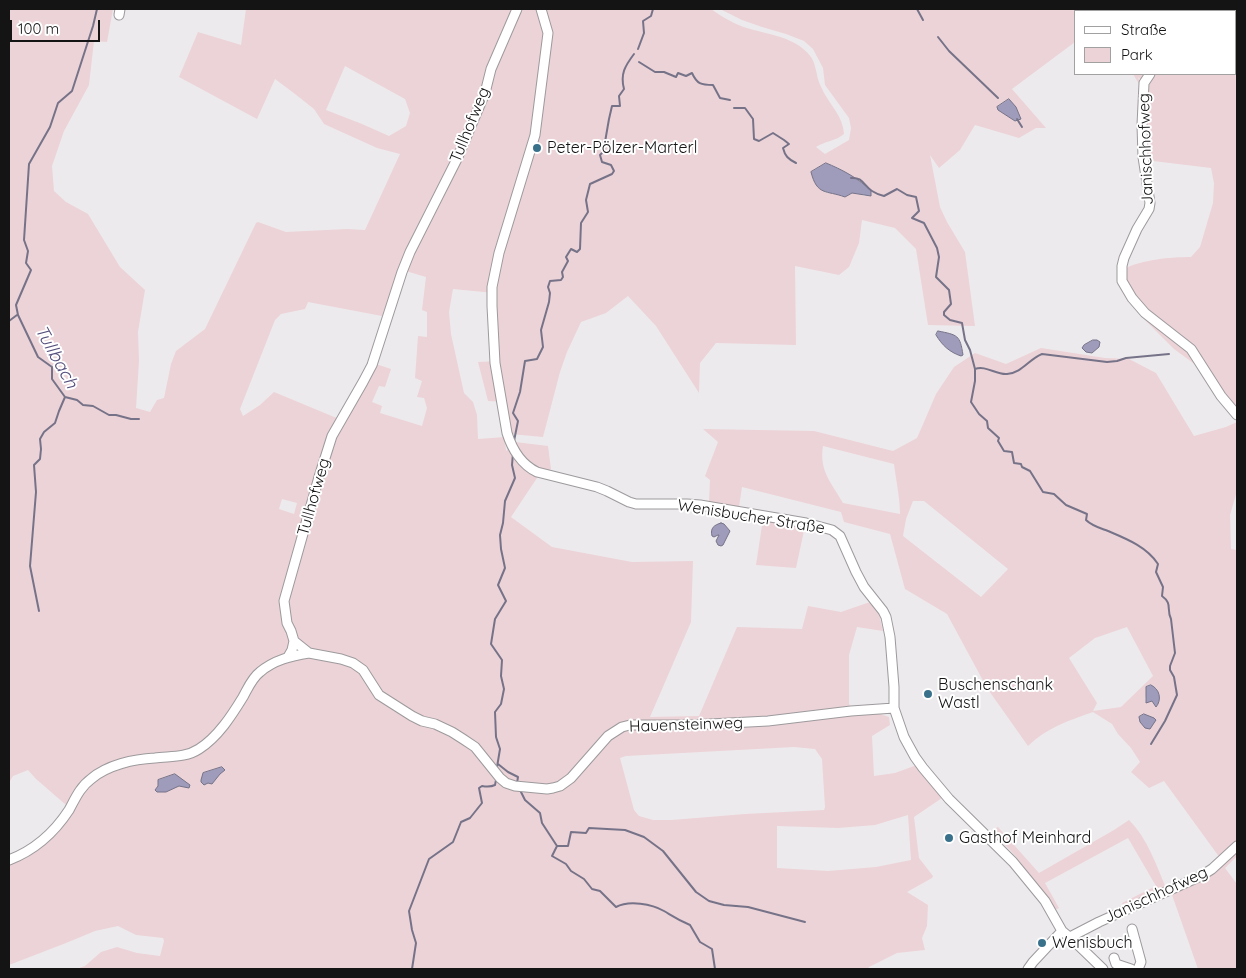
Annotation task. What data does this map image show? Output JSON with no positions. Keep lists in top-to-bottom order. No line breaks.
{"streets":{"street":["Tullhofweg","Janischhofweg","Wenisbucher Straße","Hauensteinweg"]},"crossings":[["Tullhofweg","Hauensteinweg"],["Janischhofweg","Wenisbucher Straße"],["Wenisbucher Straße","Hauensteinweg"]],"water":["Tullbach"],"places":["Peter-Pölzer-Marterl","Buschenschank Wastl","Gasthof Meinhard","Wenisbuch"],"legend":["Straße","Park"],"scale_bar":"100 m"}
